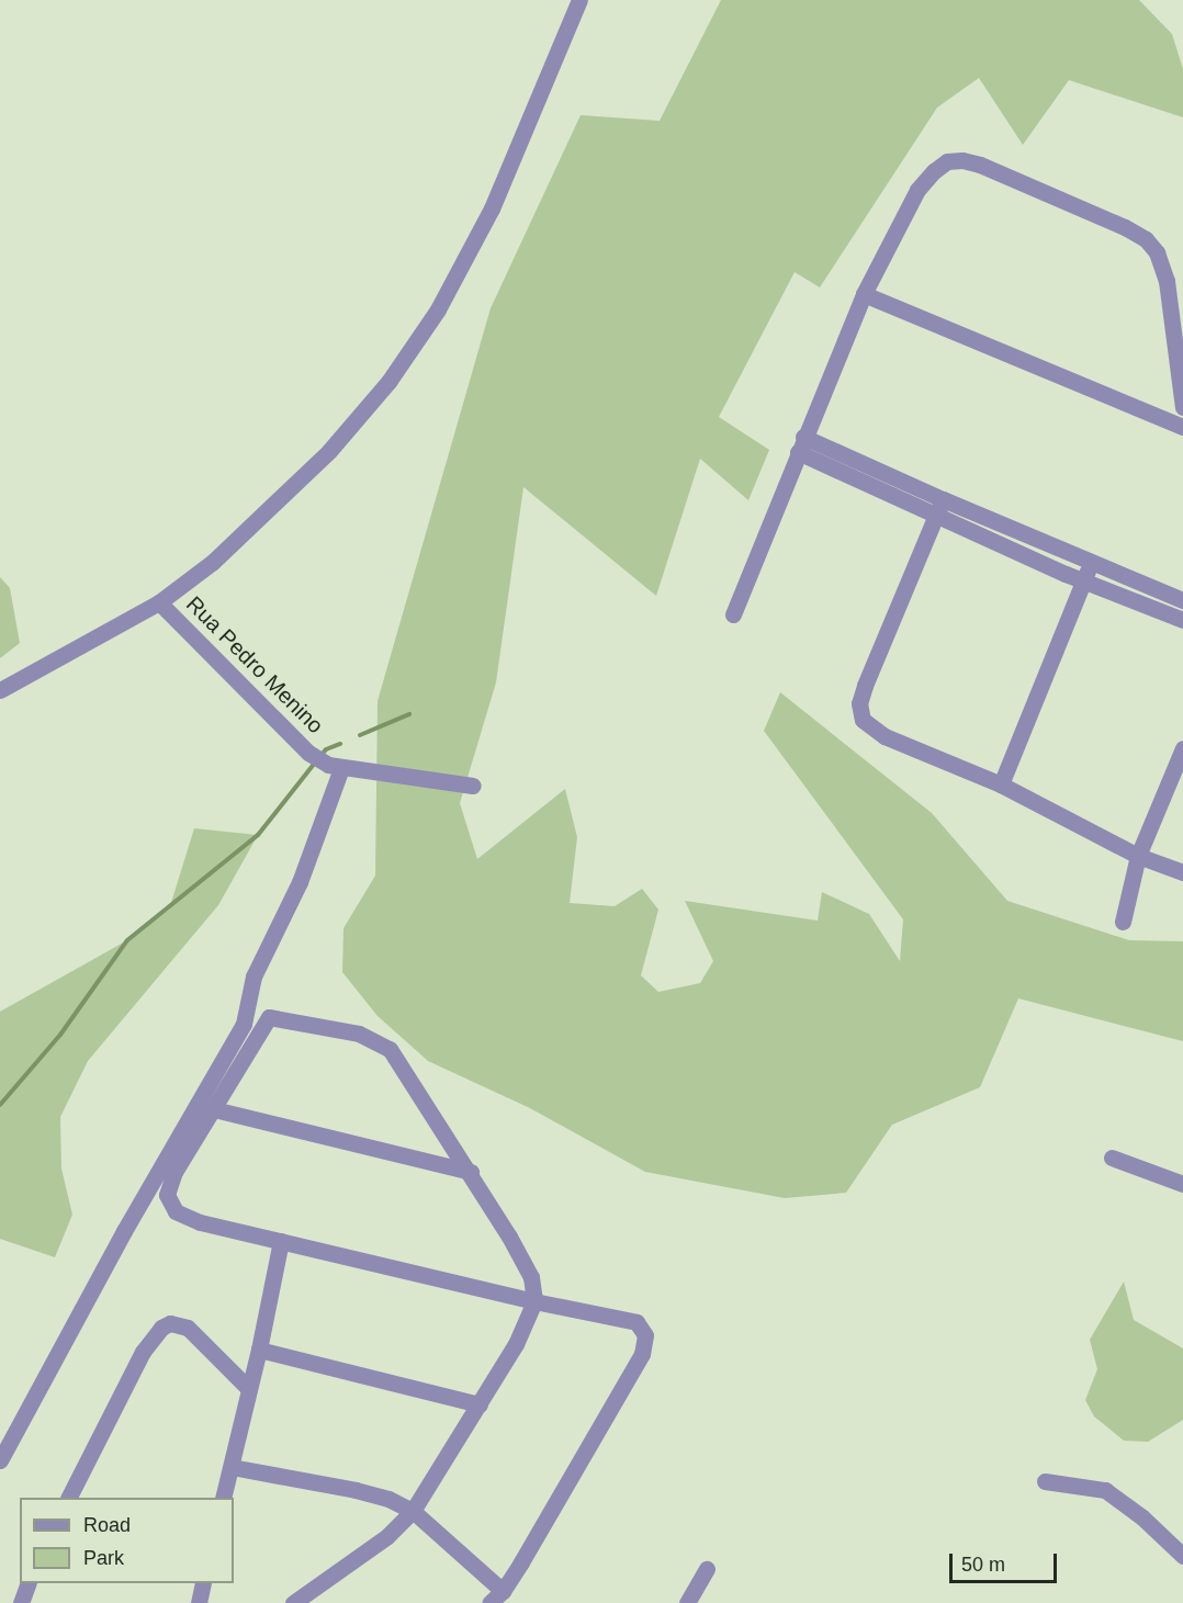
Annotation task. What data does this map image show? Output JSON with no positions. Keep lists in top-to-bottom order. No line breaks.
{"streets":{"street":["Rua Pedro Menino"]},"legend":["Road","Park"],"scale_bar":"50 m"}
